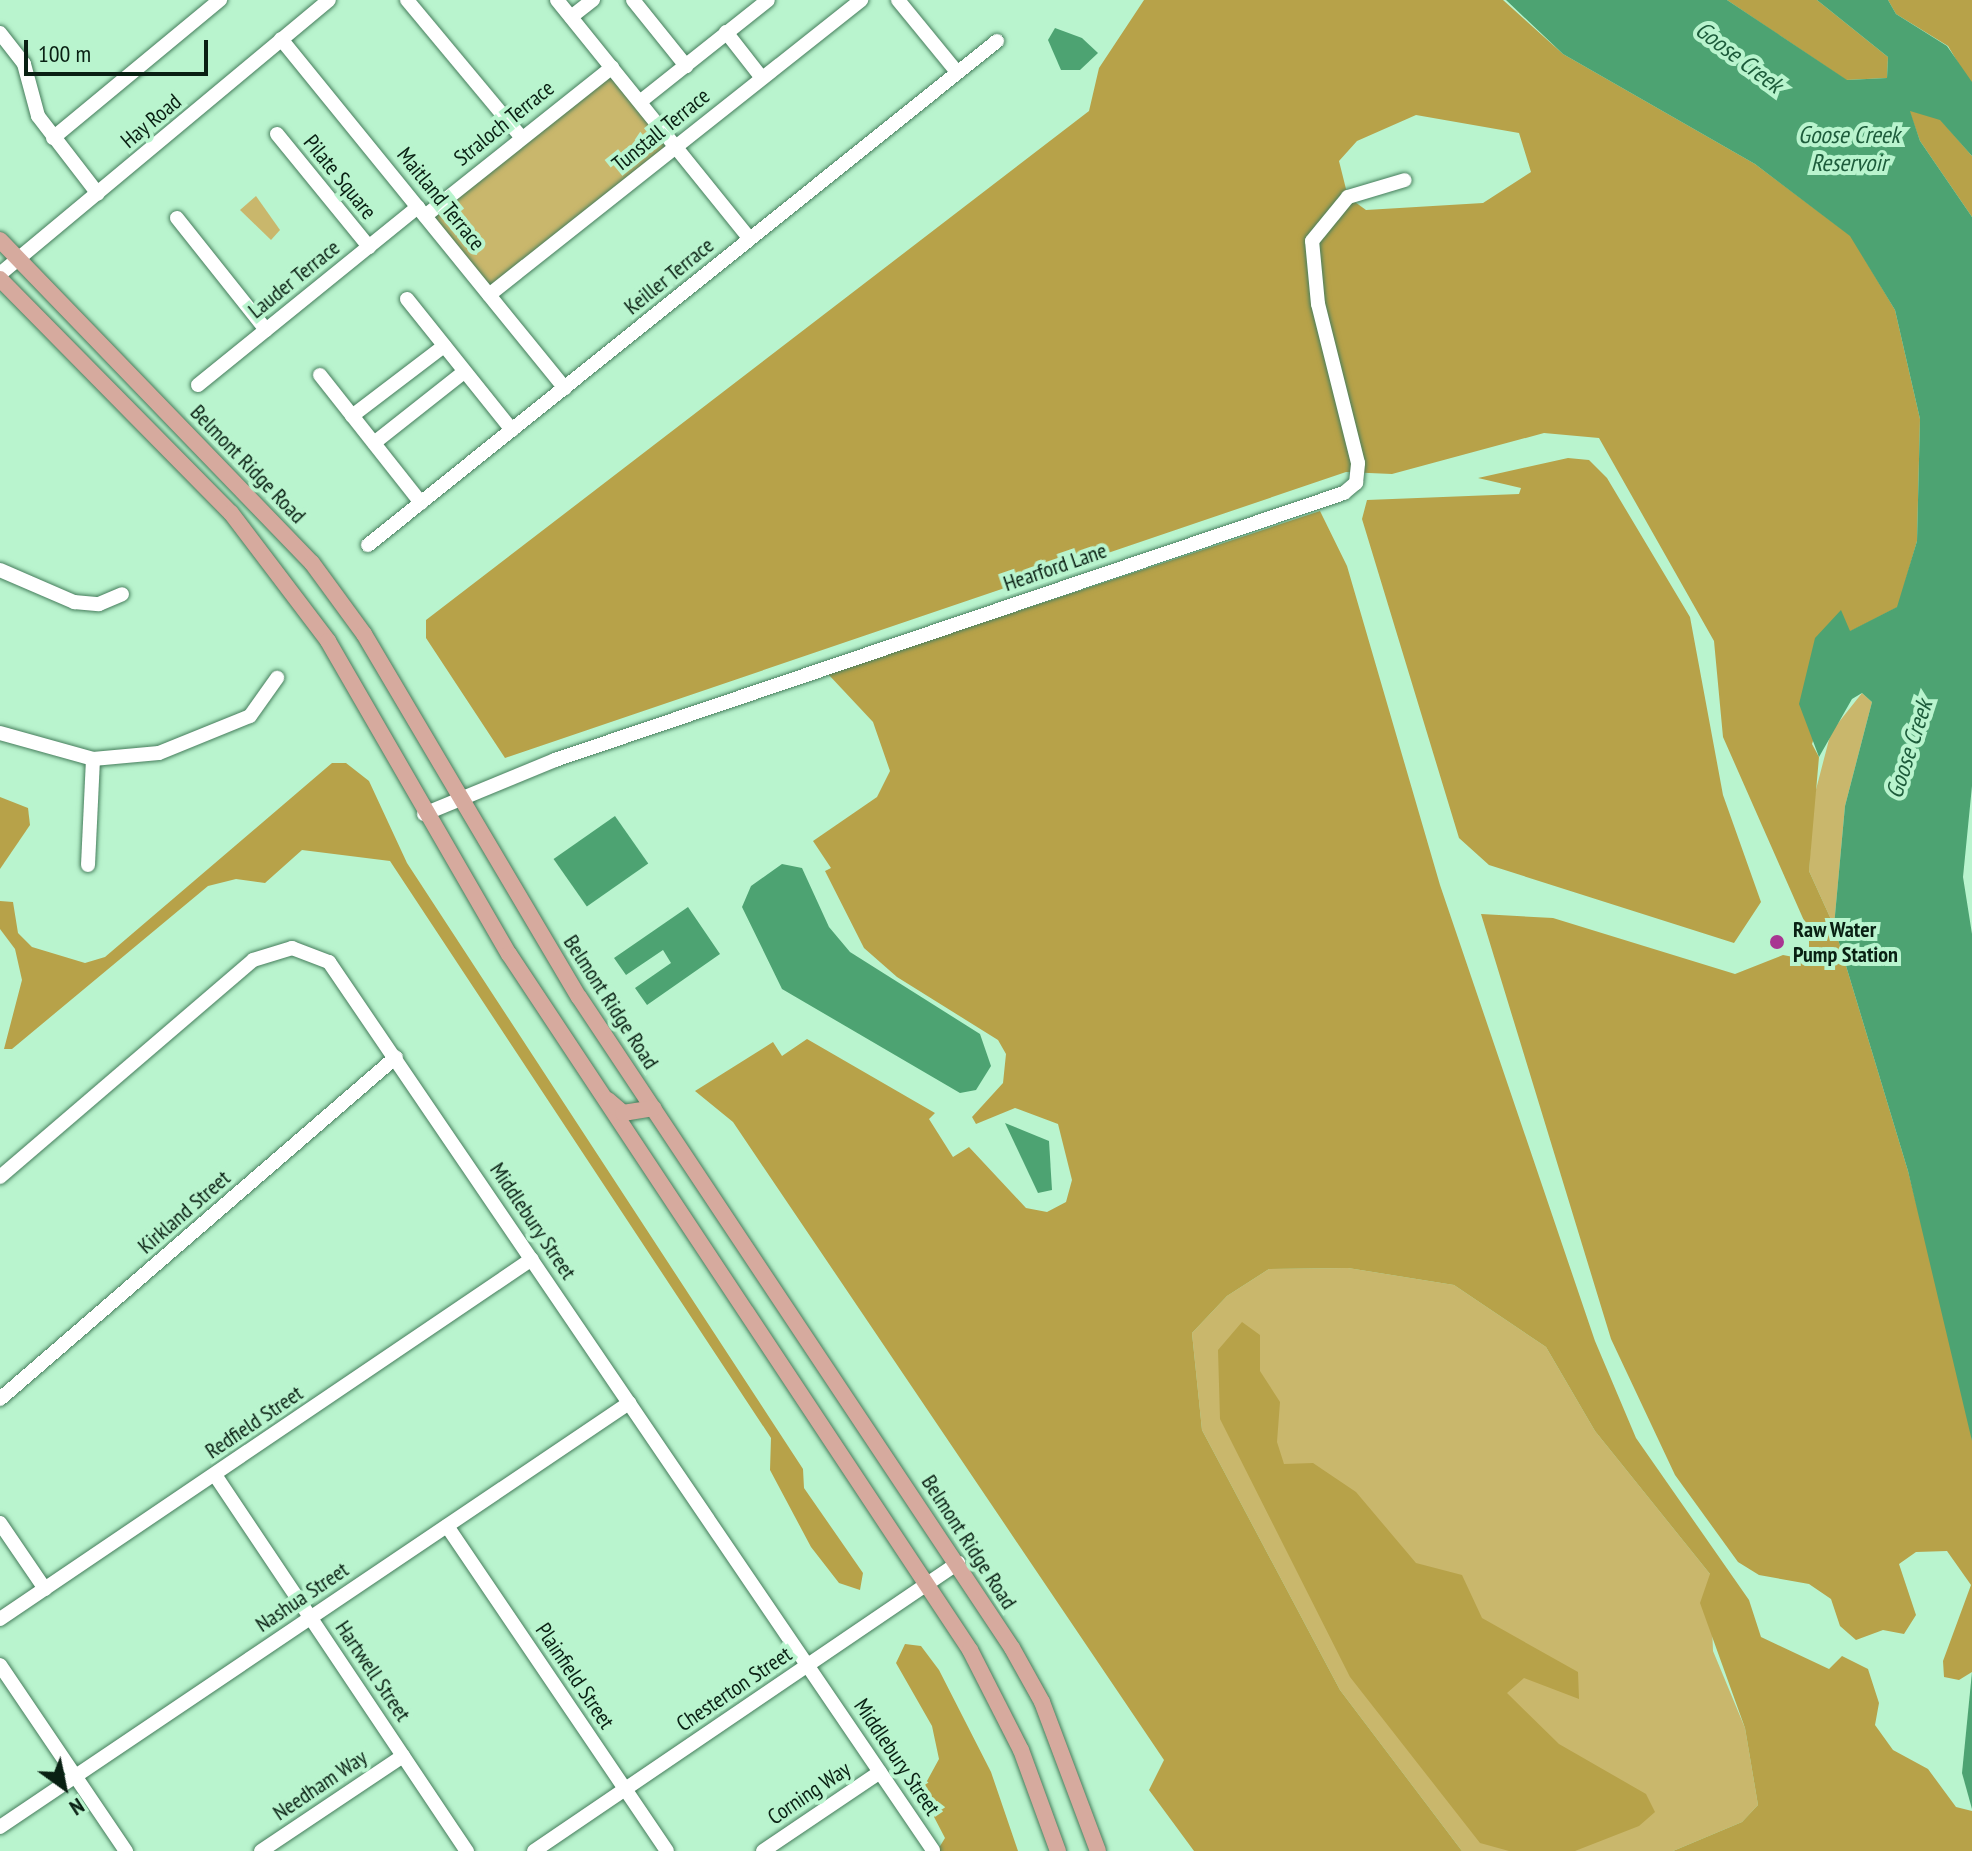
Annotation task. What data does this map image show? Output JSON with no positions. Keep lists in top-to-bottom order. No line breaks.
{"streets":{"main road":["Belmont Ridge Road"],"street":["Hay Road","Straloch Terrace","Tunstall Terrace","Pilate Square","Maitland Terrace","Keiller Terrace","Lauder Terrace","Hearford Lane","Kirkland Street","Middlebury Street","Redfield Street","Nashua Street","Hartwell Street","Plainfield Street","Chesterton Street","Needham Way","Corning Way"]},"crossings":[["Hay Road","Maitland Terrace"],["Hay Road","Belmont Ridge Road"],["Straloch Terrace","Maitland Terrace"],["Straloch Terrace","Lauder Terrace"],["Tunstall Terrace","Maitland Terrace"],["Pilate Square","Lauder Terrace"],["Maitland Terrace","Keiller Terrace"],["Maitland Terrace","Lauder Terrace"],["Belmont Ridge Road","Hearford Lane"],["Belmont Ridge Road","Chesterton Street"],["Kirkland Street","Middlebury Street"],["Middlebury Street","Redfield Street"],["Middlebury Street","Nashua Street"],["Middlebury Street","Chesterton Street"],["Middlebury Street","Corning Way"],["Redfield Street","Hartwell Street"],["Nashua Street","Hartwell Street"],["Nashua Street","Plainfield Street"],["Hartwell Street","Needham Way"],["Plainfield Street","Chesterton Street"]],"water":["Goose Creek","Goose Creek Reservoir"],"places":["Raw Water Pump Station"],"scale_bar":"100 m","north":"bottom right"}
